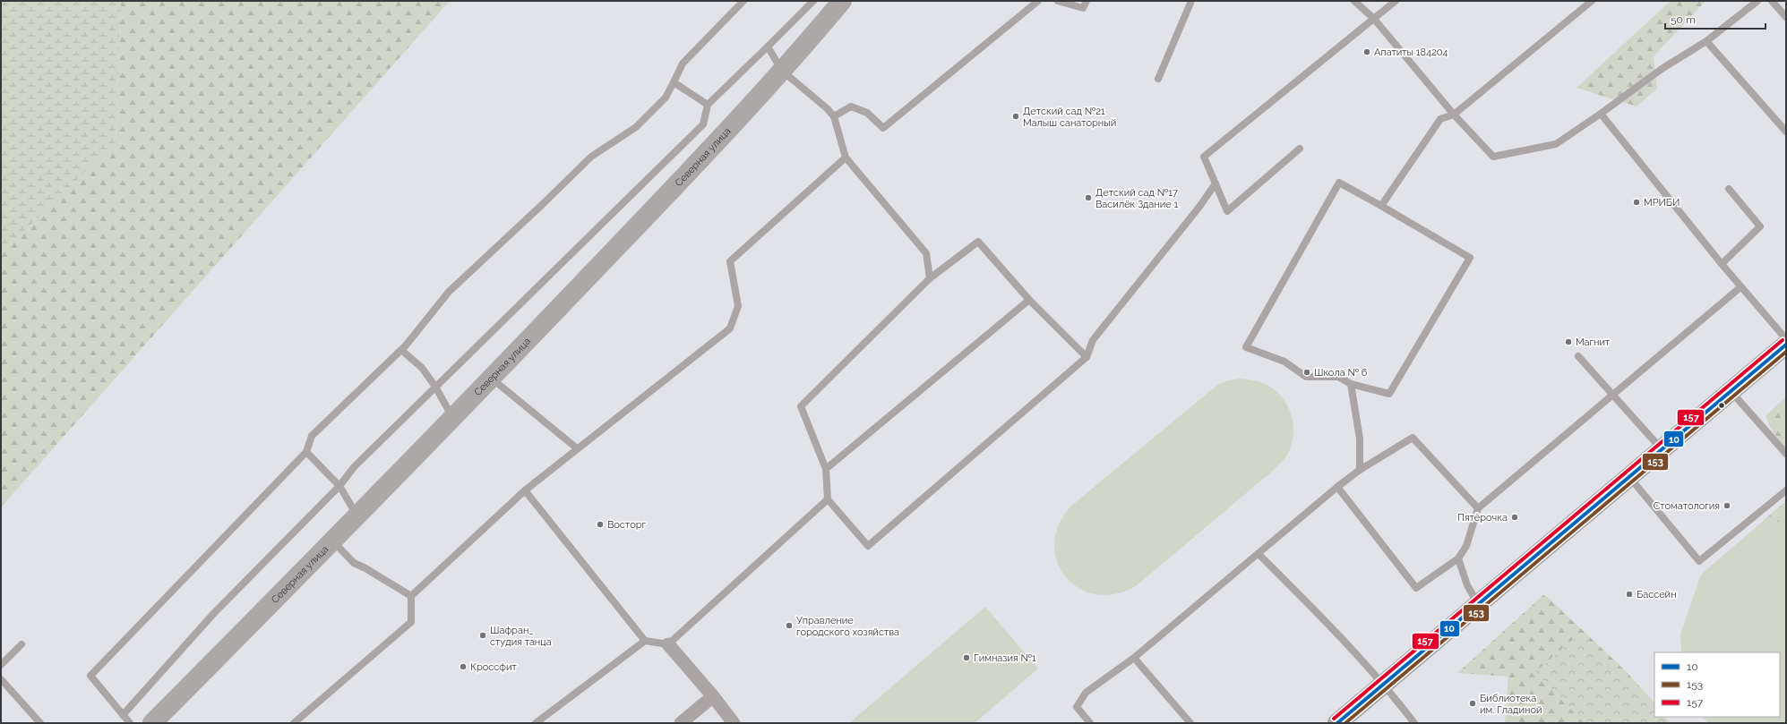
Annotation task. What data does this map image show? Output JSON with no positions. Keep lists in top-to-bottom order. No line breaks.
{"streets":{"main road":["Северная улица"]},"places":["Апатиты 184204","Детский сад №21 Малыш санаторный","Детский сад №17 Василёк Здание 1","МРИБИ","Магнит","Школа № 6","Стоматология","Пятёрочка","Восторг","Бассейн","Управление городского хозяйства","Шафран_ студия танца","Гимназия №1","Кроссфит","Библиотека им. Гладиной"],"lines":["transit line 157","transit line 10","transit line 153"],"legend":["10","153","157"],"scale_bar":"50 m"}
